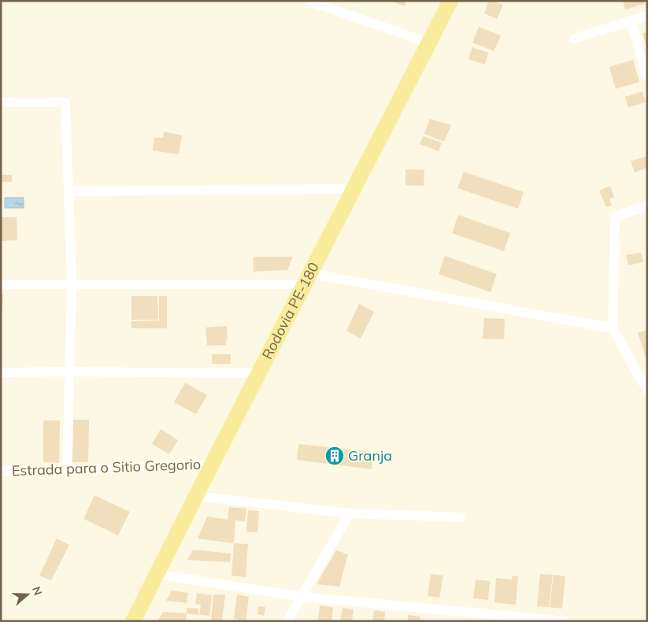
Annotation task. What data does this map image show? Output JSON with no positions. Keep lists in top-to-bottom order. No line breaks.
{"streets":{"main road":["Rodovia PE-180"],"street":["Estrada para o Sitio Gregorio"]},"crossings":[["Rodovia PE-180","Estrada para o Sitio Gregorio"]],"places":{"building":["Granja"]},"north":"right"}
